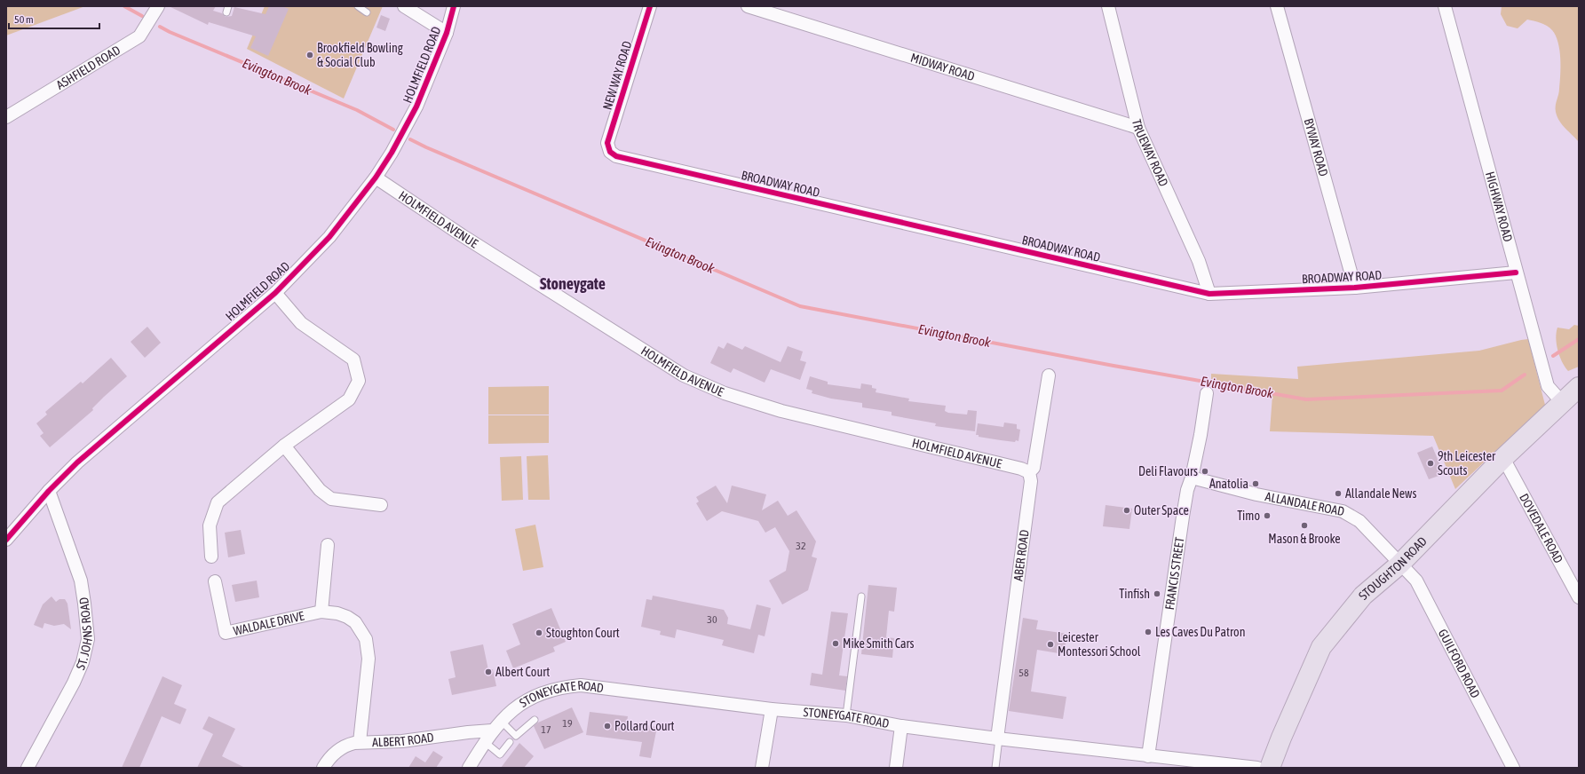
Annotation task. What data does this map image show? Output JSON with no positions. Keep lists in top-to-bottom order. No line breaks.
{"streets":{"highway":["STOUGHTON ROAD"],"street":["HOLMFIELD ROAD","ASHFIELD ROAD","MIDWAY ROAD","NEW WAY ROAD","BYWAY ROAD","TRUEWAY ROAD","BROADWAY ROAD","HIGHWAY ROAD","HOLMFIELD AVENUE","ALLANDALE ROAD","DOVEDALE ROAD","ABER ROAD","FRANCIS STREET","WALDALE DRIVE","ST. JOHNS ROAD","GUILFORD ROAD","STONEYGATE ROAD","ALBERT ROAD"]},"crossings":[["HOLMFIELD ROAD","HOLMFIELD AVENUE"],["HOLMFIELD ROAD","ST. JOHNS ROAD"],["MIDWAY ROAD","TRUEWAY ROAD"],["NEW WAY ROAD","BROADWAY ROAD"],["BYWAY ROAD","BROADWAY ROAD"],["TRUEWAY ROAD","BROADWAY ROAD"],["BROADWAY ROAD","HIGHWAY ROAD"],["HIGHWAY ROAD","STOUGHTON ROAD"],["HOLMFIELD AVENUE","ABER ROAD"],["ALLANDALE ROAD","STOUGHTON ROAD"],["ALLANDALE ROAD","FRANCIS STREET"],["ALLANDALE ROAD","GUILFORD ROAD"],["DOVEDALE ROAD","STOUGHTON ROAD"],["ABER ROAD","STONEYGATE ROAD"],["STOUGHTON ROAD","GUILFORD ROAD"],["FRANCIS STREET","STONEYGATE ROAD"],["WALDALE DRIVE","ALBERT ROAD"],["STONEYGATE ROAD","ALBERT ROAD"]],"districts":["Stoneygate"],"water":["Evington Brook"],"places":["Brookfield Bowling & Social Club","9th Leicester Scouts","Deli Flavours","Anatolia","Allandale News","Outer Space","Timo","Mason & Brooke","Tinfish","Les Caves Du Patron","Stoughton Court","Mike Smith Cars","Leicester Montessori School","Albert Court","Pollard Court"],"house_numbers":["32","30","58","19","17"],"scale_bar":"50 m"}
